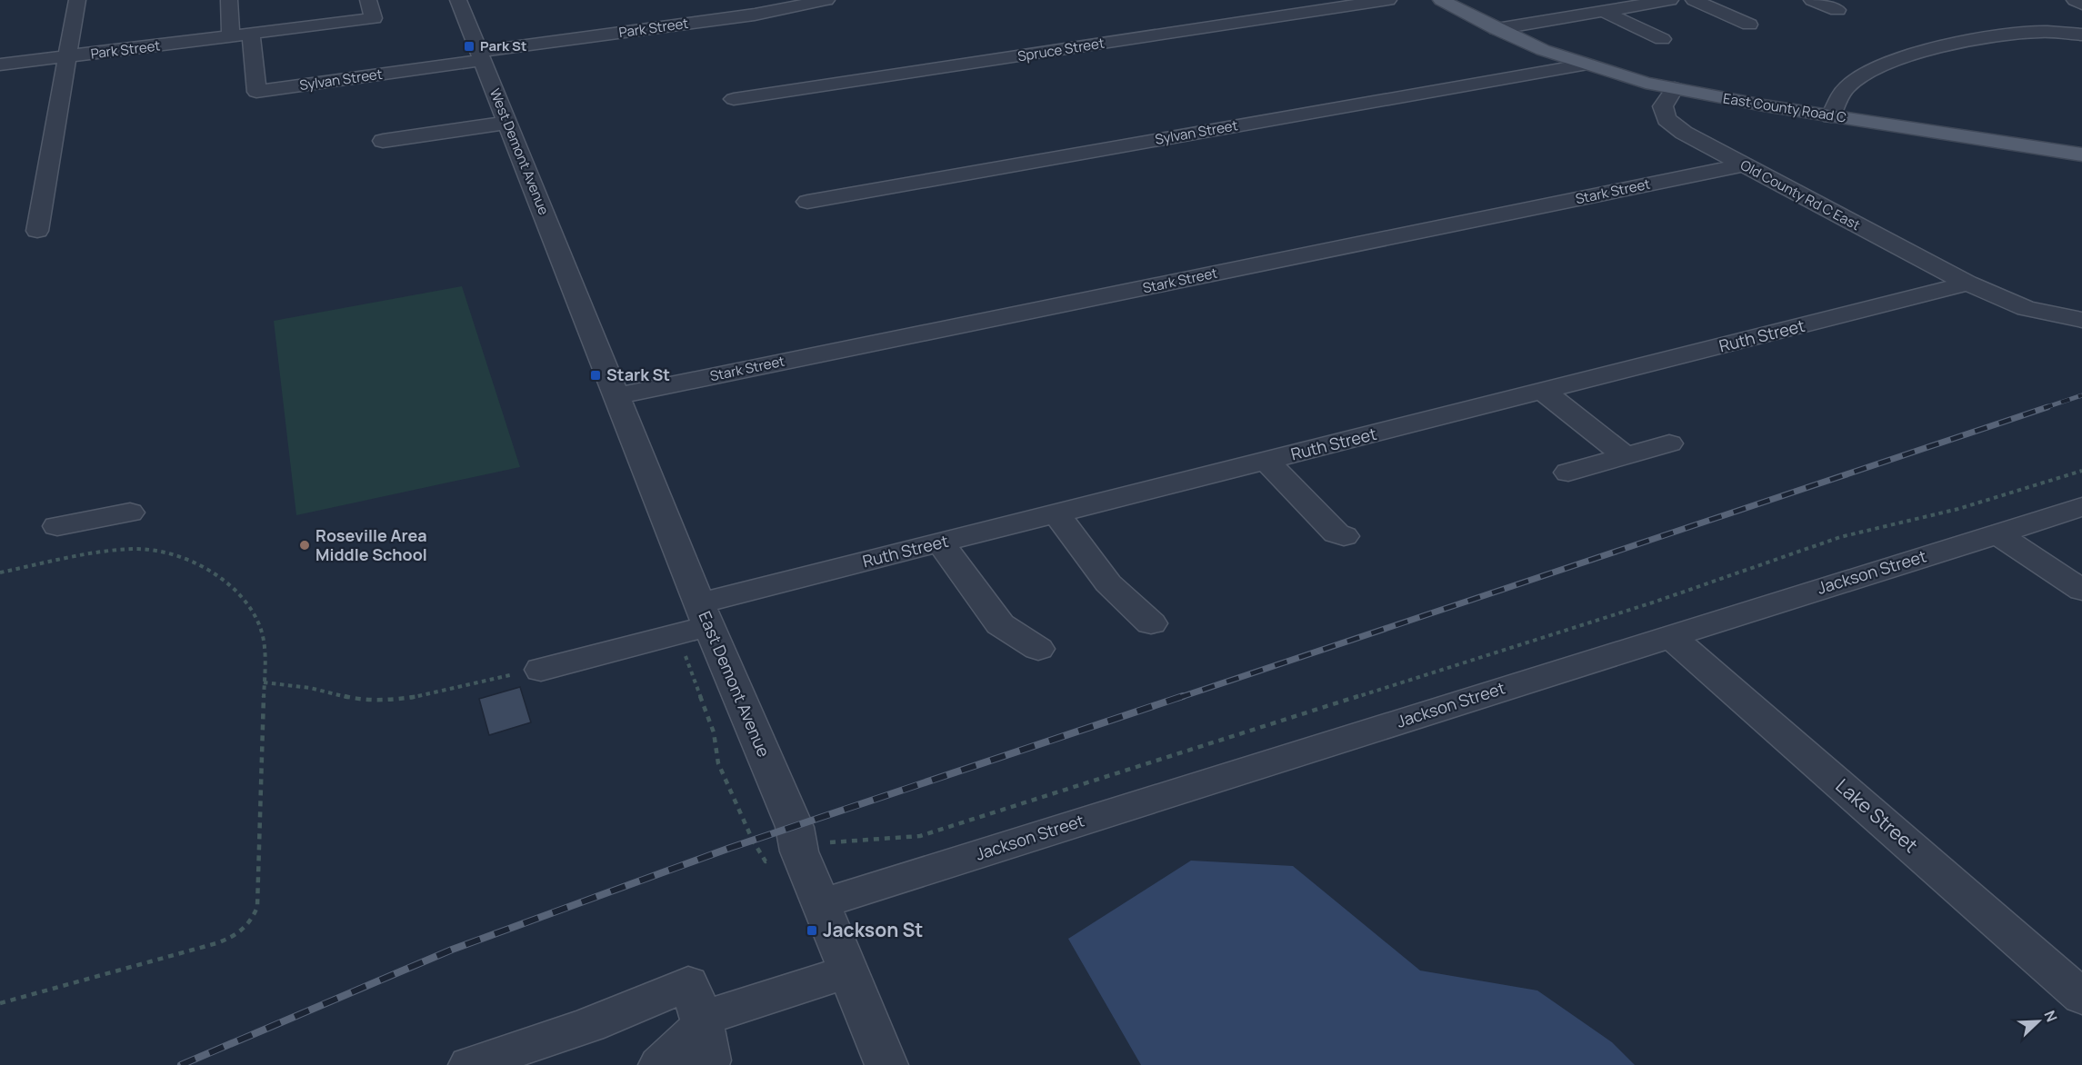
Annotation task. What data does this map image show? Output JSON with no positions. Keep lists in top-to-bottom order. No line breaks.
{"streets":{"main road":["East County Road C"],"street":["Park Street","Spruce Street","Sylvan Street","West Demont Avenue","Stark Street","Old County Rd C East","Ruth Street","Jackson Street","East Demont Avenue","Lake Street"]},"crossings":[["Park Street","Sylvan Street"],["Park Street","West Demont Avenue"],["Sylvan Street","East County Road C"],["Sylvan Street","West Demont Avenue"],["East County Road C","Old County Rd C East"],["West Demont Avenue","East Demont Avenue"],["Stark Street","Old County Rd C East"],["Stark Street","East Demont Avenue"],["Old County Rd C East","Ruth Street"],["Ruth Street","East Demont Avenue"],["Jackson Street","East Demont Avenue"],["Jackson Street","Lake Street"]],"places":{"transit":["Park St","Stark St","Jackson St"],"other":["Roseville Area Middle School"]},"north":"top right"}
